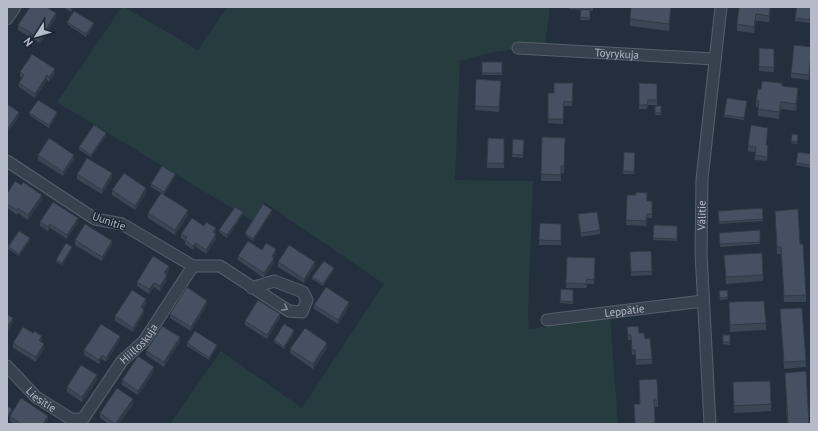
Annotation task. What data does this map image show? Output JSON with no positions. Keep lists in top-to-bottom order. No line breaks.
{"streets":{"street":["Töyrykuja","Välitie","Uunitie","Leppätie","Hiilloskuja","Liesitie"]},"crossings":[["Töyrykuja","Välitie"],["Välitie","Leppätie"],["Uunitie","Hiilloskuja"],["Hiilloskuja","Liesitie"]],"north":"bottom left"}
